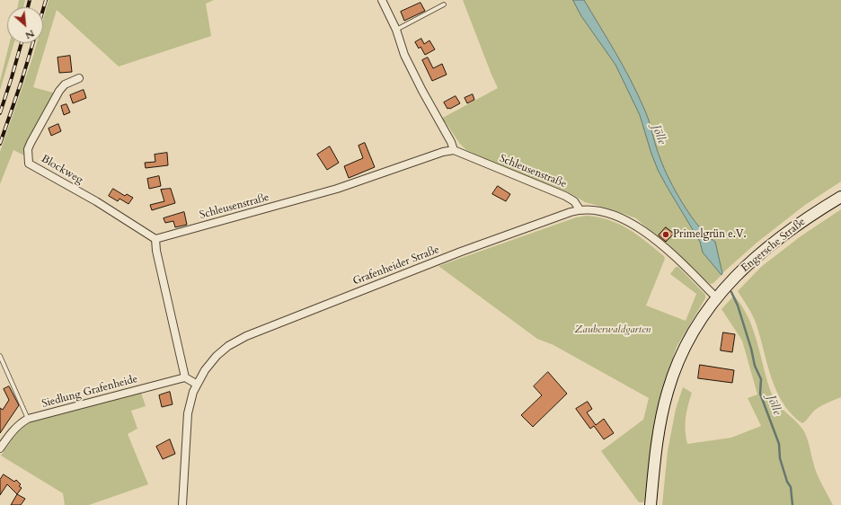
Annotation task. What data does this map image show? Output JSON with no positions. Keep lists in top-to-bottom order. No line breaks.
{"streets":{"main road":["Engersche Straße"],"street":["Blockweg","Schleusenstraße","Grafenheider Straße","Siedlung Grafenheide"]},"crossings":[["Blockweg","Schleusenstraße"],["Schleusenstraße","Grafenheider Straße"],["Engersche Straße","Grafenheider Straße"]],"water":["Jölle"],"parks":["Zauberwaldgarten"],"places":["Primelgrün e.V."],"north":"bottom right"}
